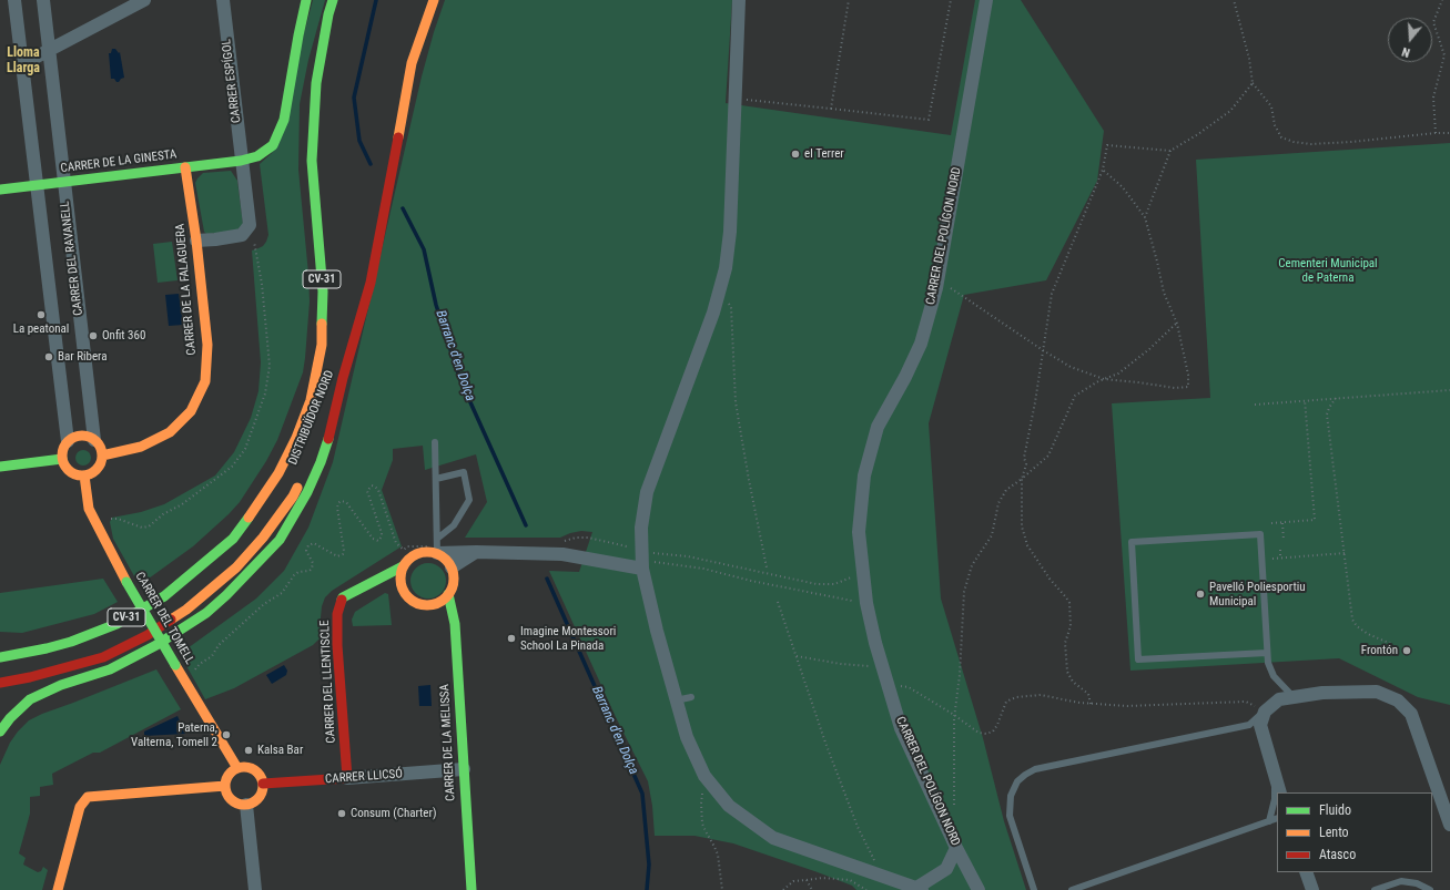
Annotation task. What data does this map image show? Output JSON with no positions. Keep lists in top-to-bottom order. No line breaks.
{"streets":{"main road":["CARRER DE LA GINESTA","CV-31","CARRER DE LA FALAGUERA","DISTRIBUÏDOR NORD","CARRER DEL TOMELL","CARRER DEL LLENTISCLE","CARRER DE LA MELISSA","CARRER LLICSÓ"],"street":["CARRER ESPÍGOL","CARRER DEL POLÍGON NORD","CARRER DEL RAVANELL"]},"crossings":[["CARRER ESPÍGOL","CARRER DE LA GINESTA"],["CARRER DE LA GINESTA","CARRER DEL RAVANELL"],["CARRER DE LA GINESTA","CARRER DE LA FALAGUERA"],["CARRER DEL RAVANELL","CARRER DE LA FALAGUERA"],["CARRER DEL RAVANELL","CARRER DEL TOMELL"],["CARRER DE LA FALAGUERA","CARRER DEL TOMELL"],["CARRER DEL TOMELL","CARRER LLICSÓ"],["CARRER DEL LLENTISCLE","CARRER DE LA MELISSA"],["CARRER DEL LLENTISCLE","CARRER LLICSÓ"],["CARRER DE LA MELISSA","CARRER LLICSÓ"]],"districts":["Lloma Llarga"],"water":["Barranc d'en Dolça"],"parks":["Cementeri Municipal de Paterna"],"places":["el Terrer","La peatonal","Onfit 360","Bar Ribera","Pavelló Poliesportiu Municipal","Imagine Montessori School La Pinada","Frontón","Paterna, Valterna, Tomell 2","Kalsa Bar","Consum (Charter)"],"legend":["Fluido","Lento","Atasco"],"north":"bottom"}
